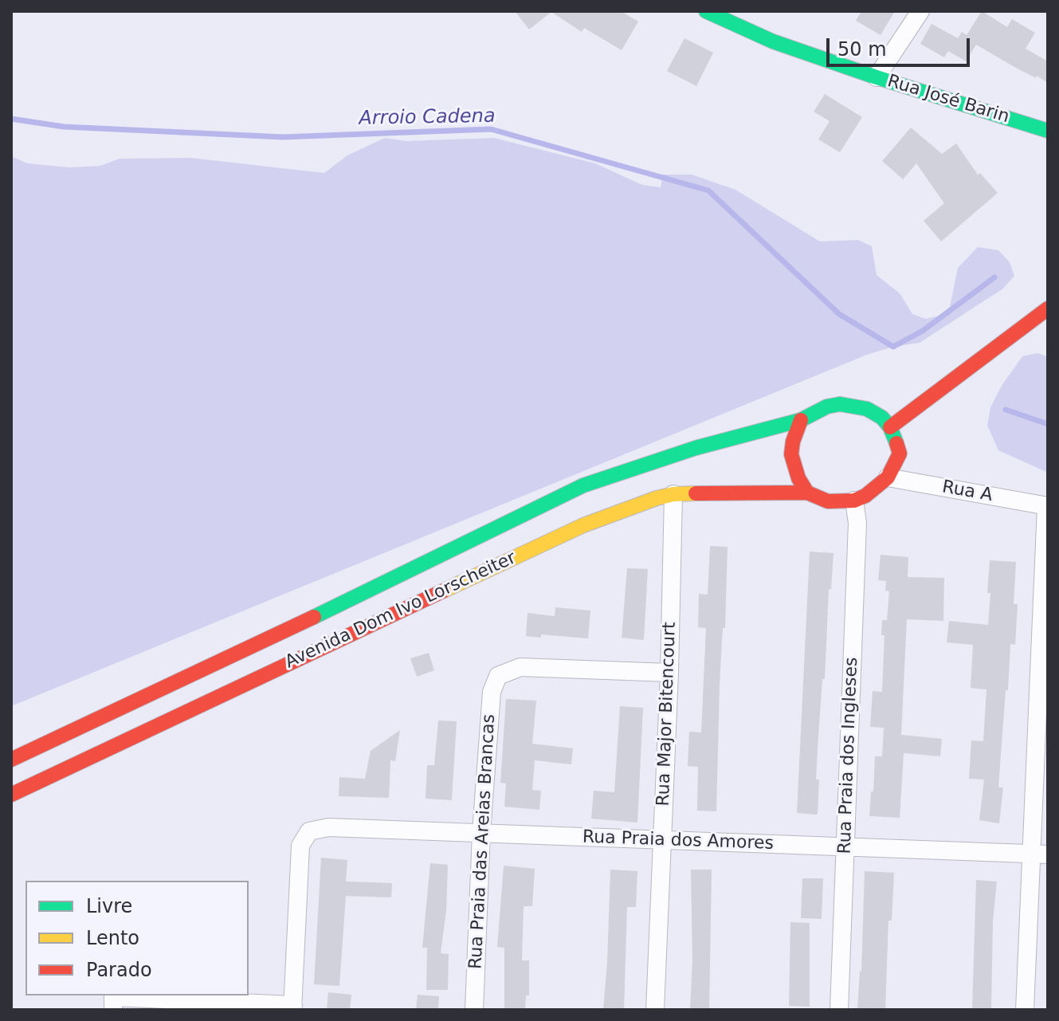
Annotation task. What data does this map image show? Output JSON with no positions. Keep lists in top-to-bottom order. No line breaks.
{"streets":{"main road":["Rua José Barin","Avenida Dom Ivo Lorscheiter"],"street":["Rua A","Rua Major Bitencourt","Rua Praia dos Ingleses","Rua Praia dos Amores","Rua Praia das Areias Brancas"]},"crossings":[["Rua A","Avenida Dom Ivo Lorscheiter"],["Rua A","Rua Praia dos Ingleses"],["Avenida Dom Ivo Lorscheiter","Rua Major Bitencourt"],["Avenida Dom Ivo Lorscheiter","Rua Praia dos Ingleses"],["Rua Major Bitencourt","Rua Praia dos Amores"],["Rua Major Bitencourt","Rua Praia das Areias Brancas"],["Rua Praia dos Ingleses","Rua Praia dos Amores"],["Rua Praia dos Amores","Rua Praia das Areias Brancas"]],"water":["Arroio Cadena"],"legend":["Livre","Lento","Parado"],"scale_bar":"50 m"}
